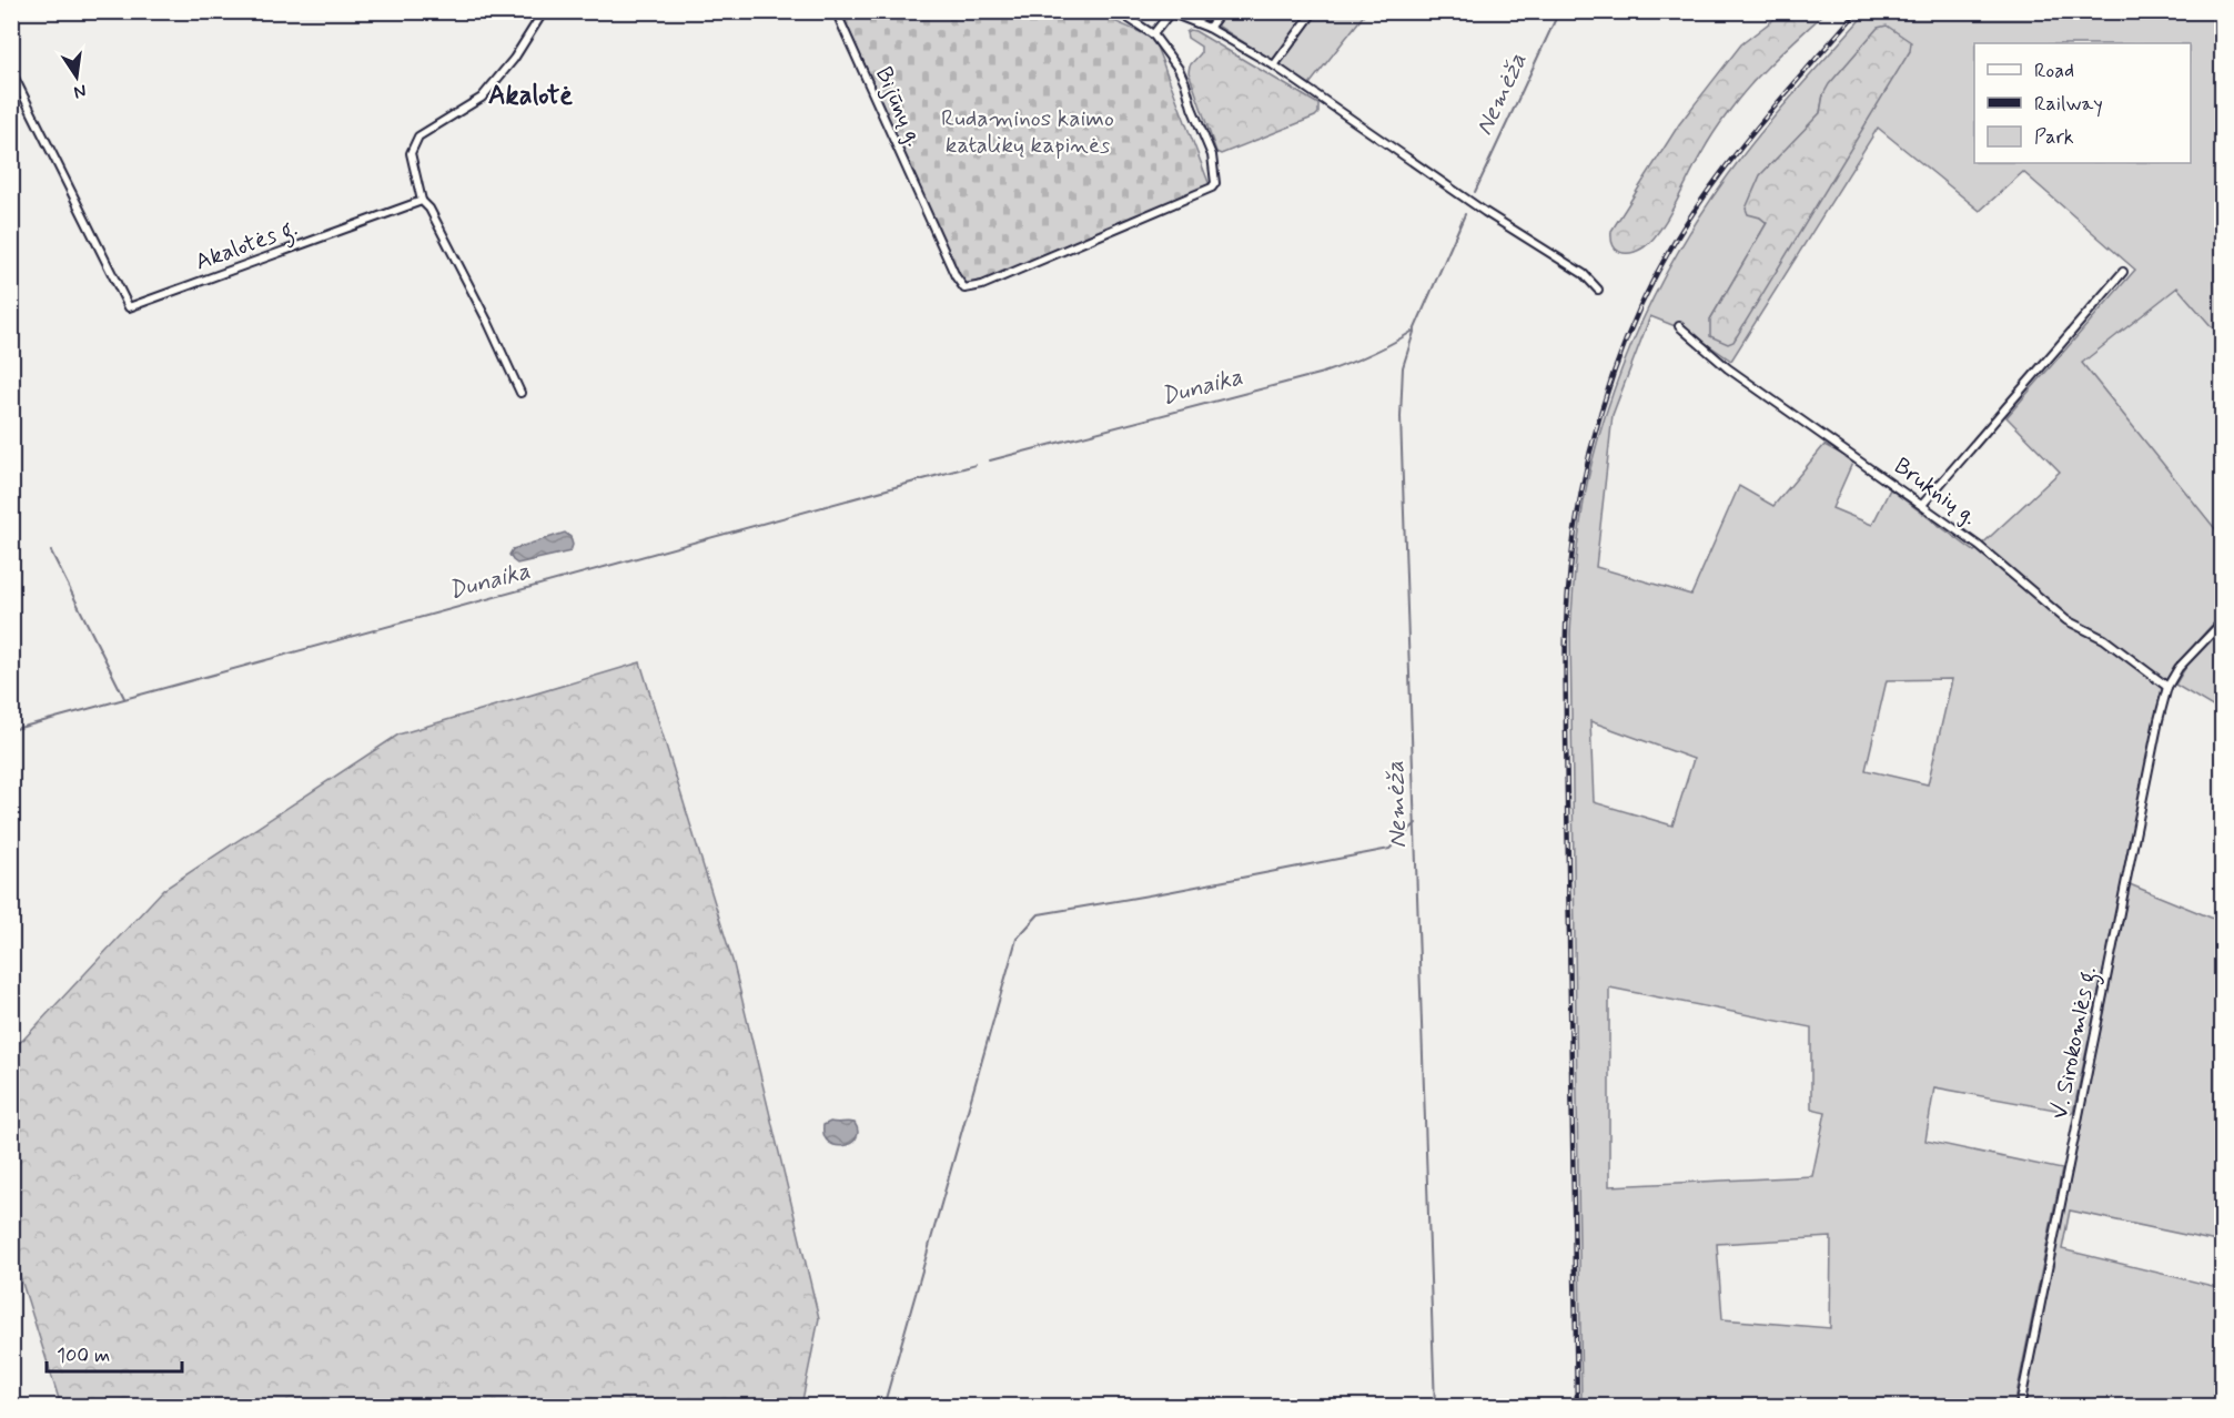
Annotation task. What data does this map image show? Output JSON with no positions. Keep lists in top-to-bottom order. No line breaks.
{"streets":{"street":["Bijūnų g.","Akalotės g.","Bruknių g.","V. Sirokomlės g."]},"crossings":[["Bruknių g.","V. Sirokomlės g."]],"districts":["Akalotė"],"water":["Nemėža","Dunaika"],"parks":["Rudaminos kaimo katalikų kapinės"],"legend":["Road","Railway","Park"],"scale_bar":"100 m","north":"bottom"}
